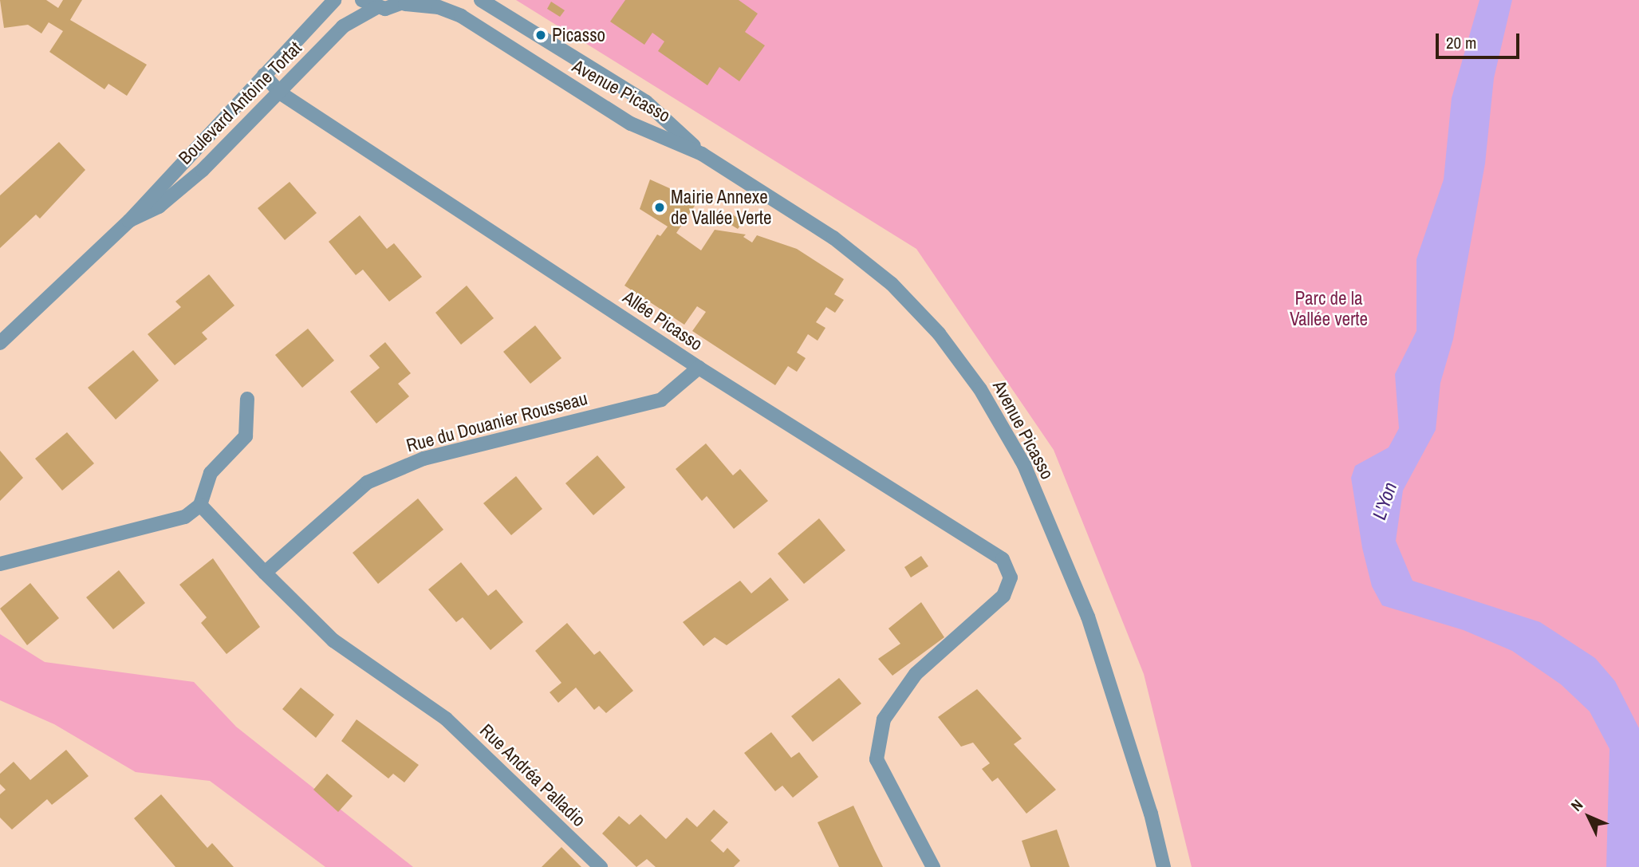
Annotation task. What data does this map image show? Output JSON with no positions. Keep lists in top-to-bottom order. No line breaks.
{"streets":{"street":["Avenue Picasso","Boulevard Antoine Tortat","Allée Picasso","Rue du Douanier Rousseau","Rue Andréa Palladio"]},"crossings":[["Avenue Picasso","Boulevard Antoine Tortat"],["Boulevard Antoine Tortat","Allée Picasso"],["Allée Picasso","Rue du Douanier Rousseau"],["Rue du Douanier Rousseau","Rue Andréa Palladio"]],"water":["L'Yon"],"parks":["Parc de la Vallée verte"],"places":["Picasso","Mairie Annexe de Vallée Verte"],"scale_bar":"20 m","north":"top left"}
